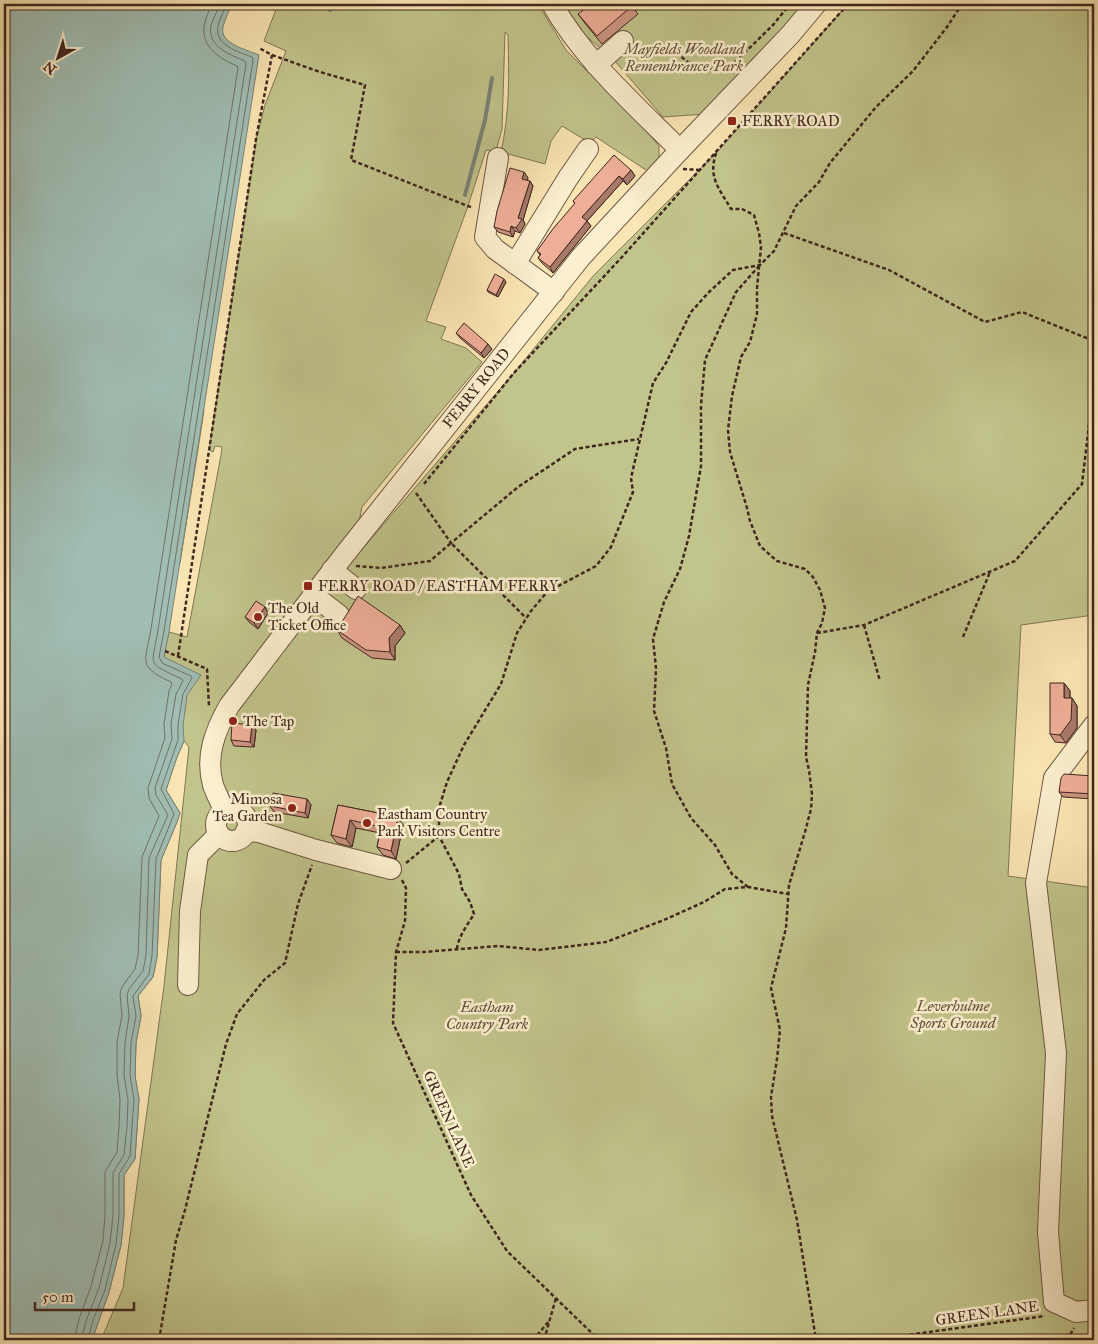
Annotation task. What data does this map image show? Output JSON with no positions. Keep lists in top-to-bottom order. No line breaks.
{"streets":{"street":["FERRY ROAD"],"path":["GREEN LANE"]},"parks":["Mayfields Woodland Remembrance Park","Leverhulme Sports Ground","Eastham Country Park"],"places":{"transit":["FERRY ROAD","FERRY ROAD / EASTHAM FERRY"],"other":["The Old Ticket Office","The Tap","Mimosa Tea Garden","Eastham Country Park Visitors Centre"]},"scale_bar":"50 m","north":"bottom left"}
